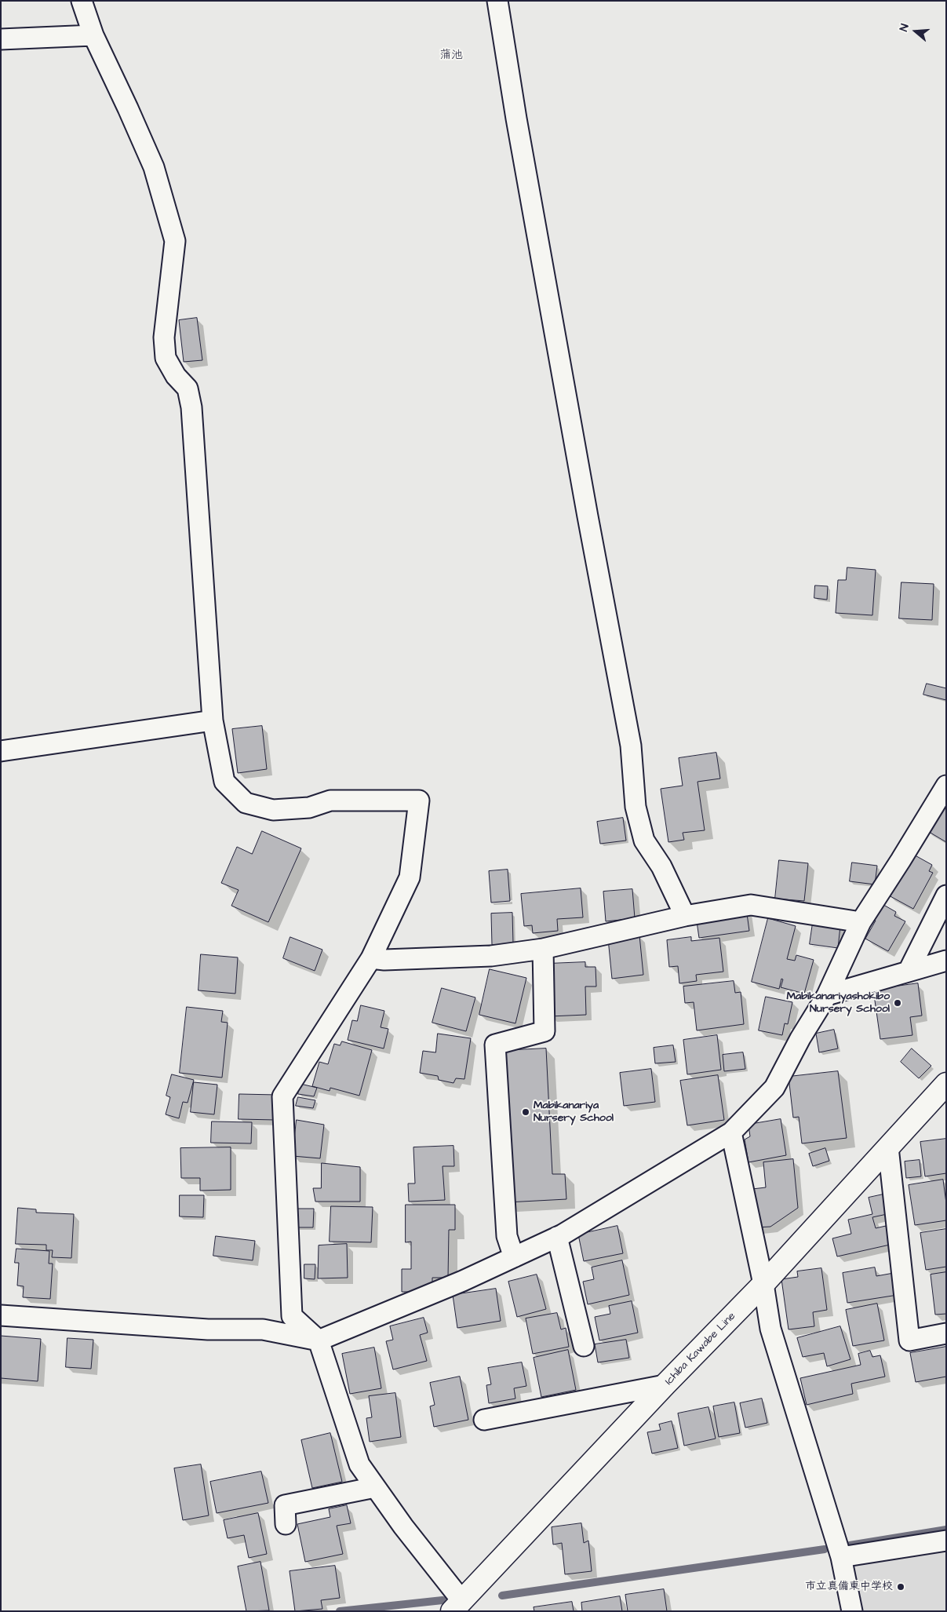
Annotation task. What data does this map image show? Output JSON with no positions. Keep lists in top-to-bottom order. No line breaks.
{"streets":{"main road":["Ichiba Kawabe Line"]},"districts":["蒲池"],"places":["Mabikanariyashokibo Nursery School","Mabikanariya Nursery School","市立真備東中学校"],"north":"left"}
